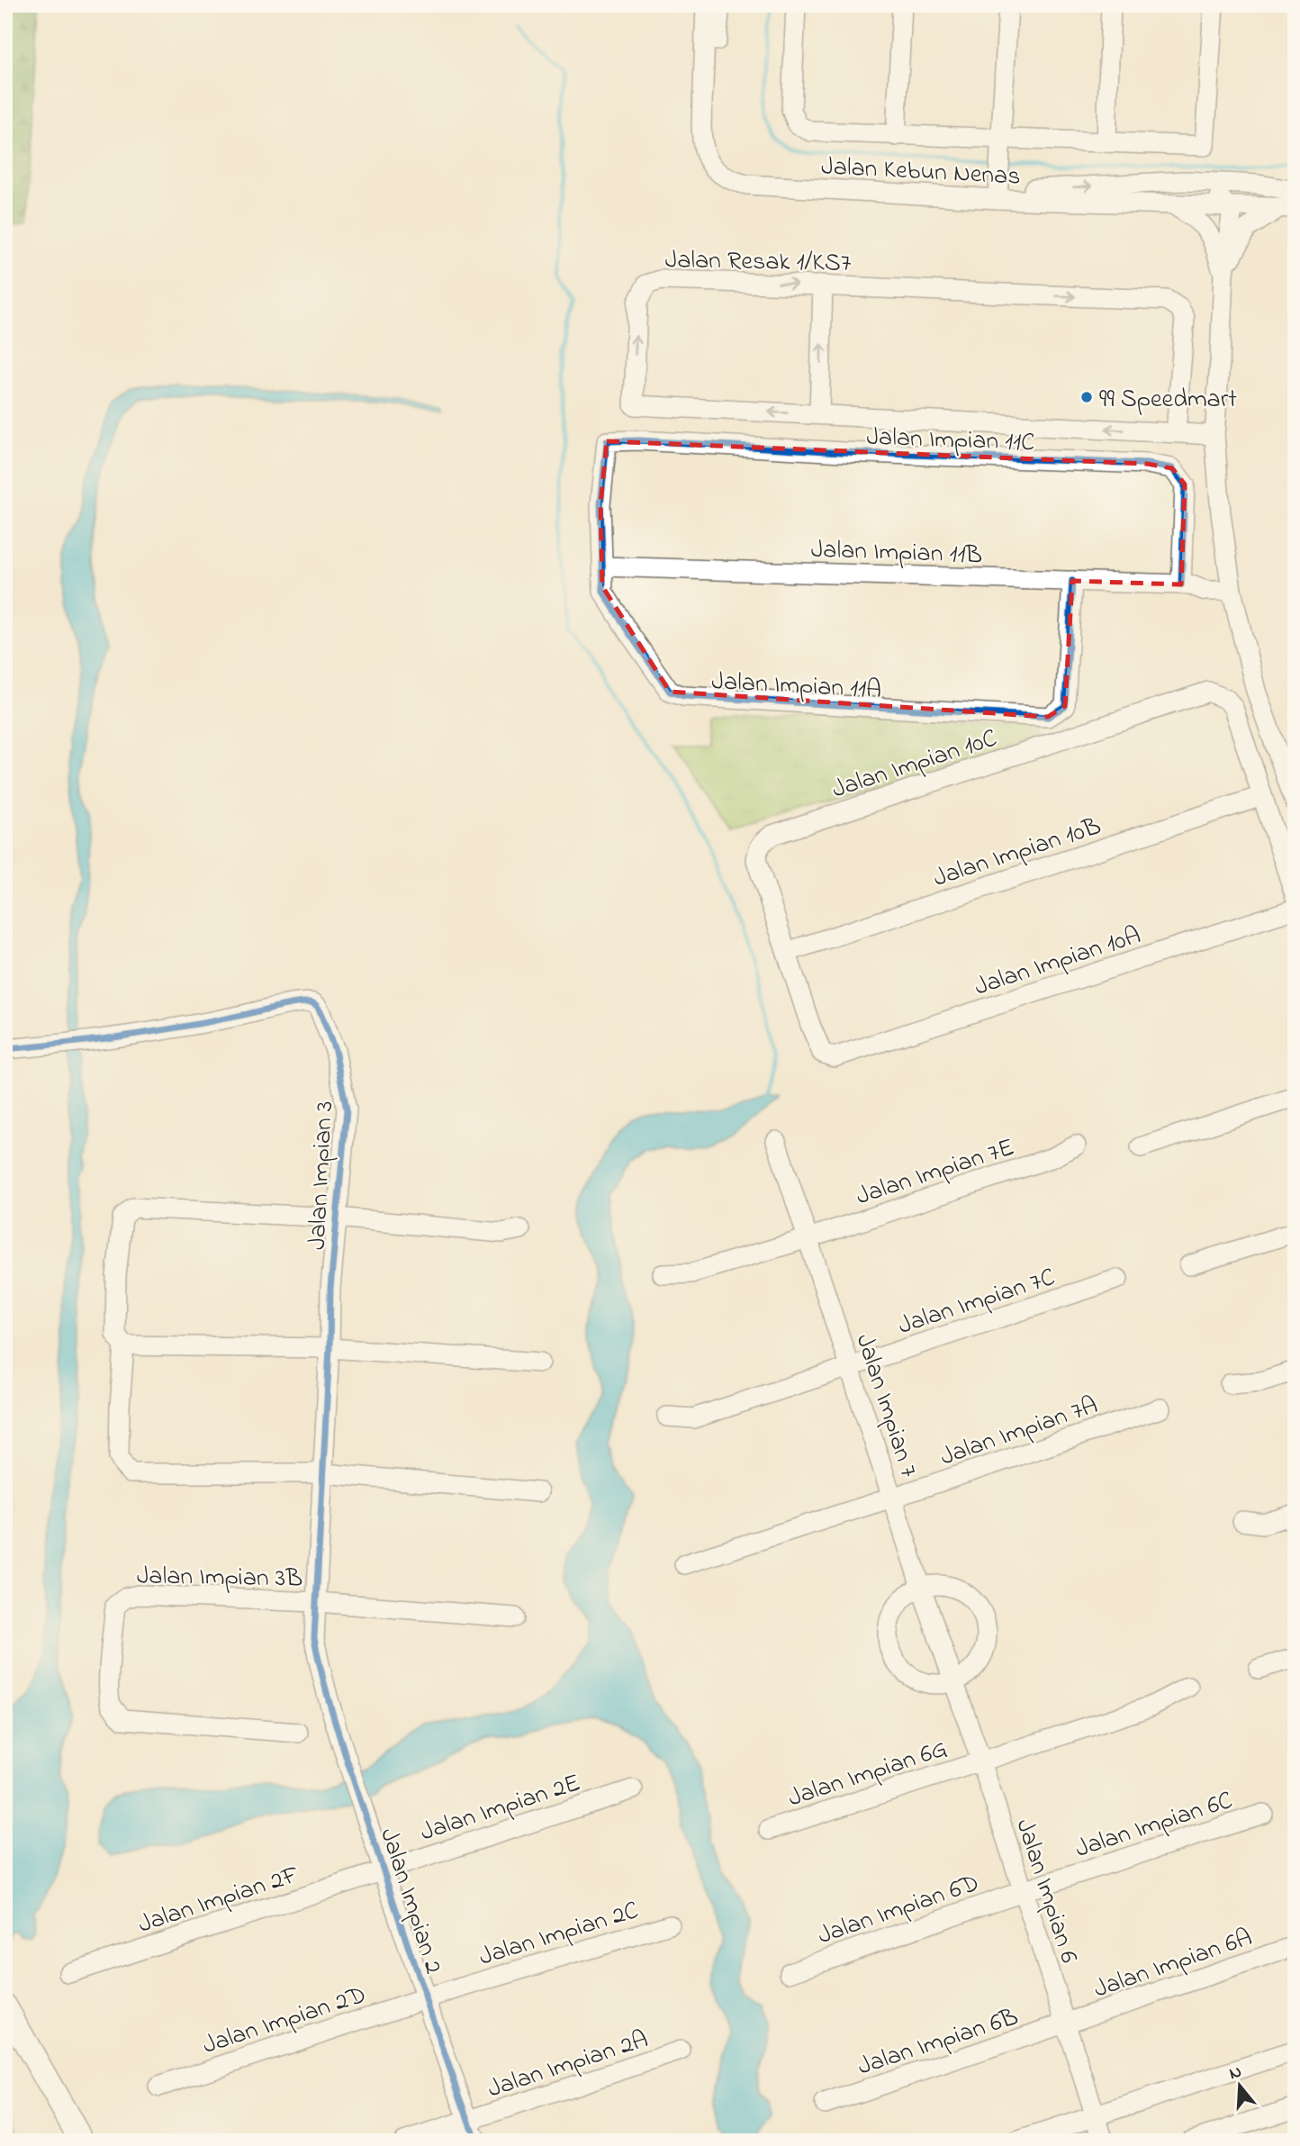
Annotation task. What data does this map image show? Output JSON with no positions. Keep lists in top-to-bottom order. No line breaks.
{"streets":{"street":["Jalan Kebun Nenas","Jalan Resak 1/KS7","Jalan Impian 11C","Jalan Impian 11B","Jalan Impian 11A","Jalan Impian 10C","Jalan Impian 10B","Jalan Impian 10A","Jalan Impian 7E","Jalan Impian 3","Jalan Impian 7C","Jalan Impian 7","Jalan Impian 7A","Jalan Impian 3B","Jalan Impian 6G","Jalan Impian 2E","Jalan Impian 6C","Jalan Impian 6","Jalan Impian 2F","Jalan Impian 2","Jalan Impian 6D","Jalan Impian 2C","Jalan Impian 6A","Jalan Impian 2D","Jalan Impian 6B","Jalan Impian 2A"]},"crossings":[["Jalan Impian 11C","Jalan Impian 11B"],["Jalan Impian 11C","Jalan Impian 11A"],["Jalan Impian 11B","Jalan Impian 11A"],["Jalan Impian 10C","Jalan Impian 10B"],["Jalan Impian 10C","Jalan Impian 10A"],["Jalan Impian 10B","Jalan Impian 10A"],["Jalan Impian 7E","Jalan Impian 7"],["Jalan Impian 3","Jalan Impian 3B"],["Jalan Impian 3","Jalan Impian 2"],["Jalan Impian 7C","Jalan Impian 7"],["Jalan Impian 7","Jalan Impian 7A"],["Jalan Impian 7","Jalan Impian 6"],["Jalan Impian 6G","Jalan Impian 6"],["Jalan Impian 2E","Jalan Impian 2F"],["Jalan Impian 2E","Jalan Impian 2"],["Jalan Impian 6C","Jalan Impian 6"],["Jalan Impian 6C","Jalan Impian 6D"],["Jalan Impian 6","Jalan Impian 6D"],["Jalan Impian 6","Jalan Impian 6A"],["Jalan Impian 6","Jalan Impian 6B"],["Jalan Impian 2F","Jalan Impian 2"],["Jalan Impian 2","Jalan Impian 2C"],["Jalan Impian 2","Jalan Impian 2D"],["Jalan Impian 2","Jalan Impian 2A"],["Jalan Impian 2C","Jalan Impian 2D"],["Jalan Impian 6A","Jalan Impian 6B"]],"places":["99 Speedmart"],"north":"top"}
